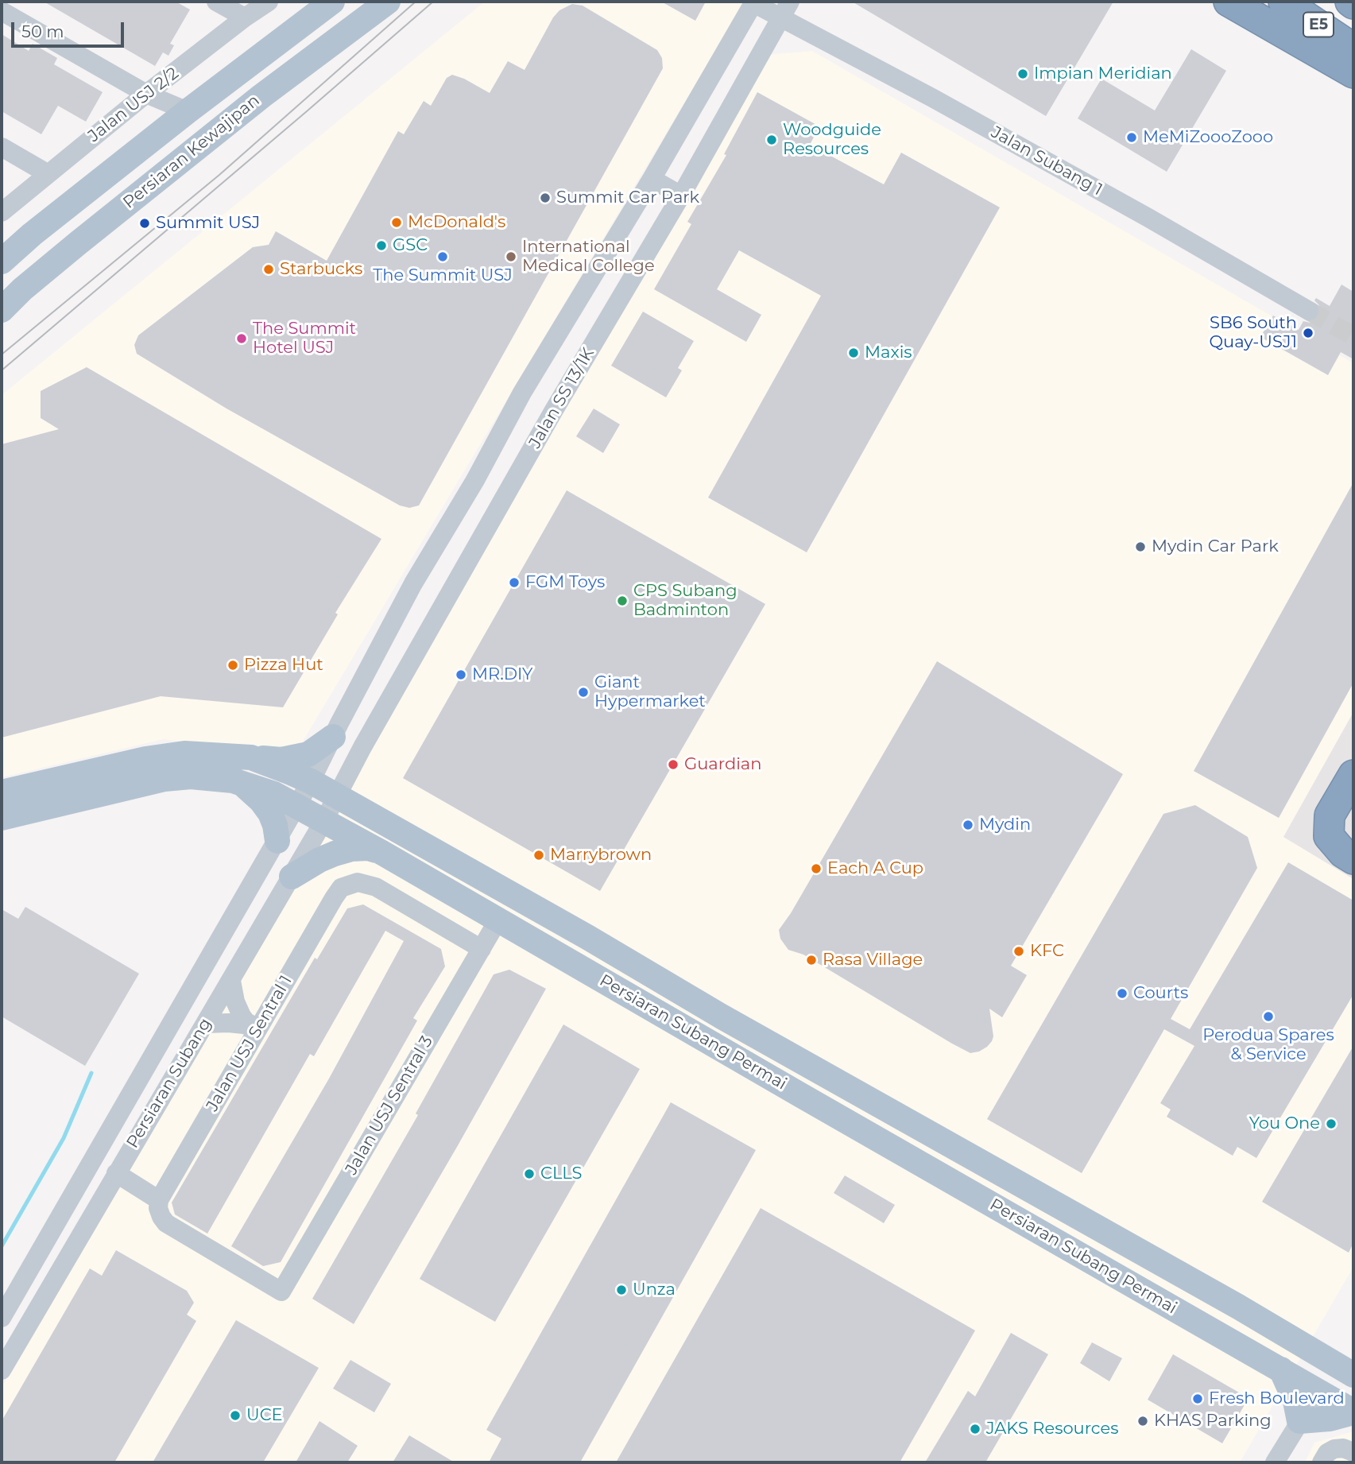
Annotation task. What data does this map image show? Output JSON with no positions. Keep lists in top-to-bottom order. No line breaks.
{"streets":{"highway":["E5"],"main road":["Persiaran Kewajipan","Persiaran Subang Permai"],"street":["Jalan USJ 2/2","Jalan Subang 1","Jalan SS 13/1K","Jalan USJ Sentral 1","Persiaran Subang","Jalan USJ Sentral 3"]},"crossings":[["Jalan Subang 1","Jalan SS 13/1K"],["Jalan SS 13/1K","Persiaran Subang Permai"],["Jalan SS 13/1K","Persiaran Subang"],["Persiaran Subang Permai","Persiaran Subang"],["Persiaran Subang Permai","Jalan USJ Sentral 3"],["Jalan USJ Sentral 1","Jalan USJ Sentral 3"]],"places":["Impian Meridian","MeMiZoooZooo","Woodguide Resources","Summit Car Park","McDonald's","Summit USJ","GSC","The Summit USJ","International Medical College","Starbucks","SB6 South Quay-USJ1","The Summit Hotel USJ","Maxis","Mydin Car Park","FGM Toys","CPS Subang Badminton","Pizza Hut","MR.DIY","Giant Hypermarket","Guardian","Mydin","Marrybrown","Each A Cup","KFC","Rasa Village","Courts","Perodua Spares & Service","You One","CLLS","Unza","Fresh Boulevard","UCE","KHAS Parking","JAKS Resources"],"scale_bar":"50 m"}
